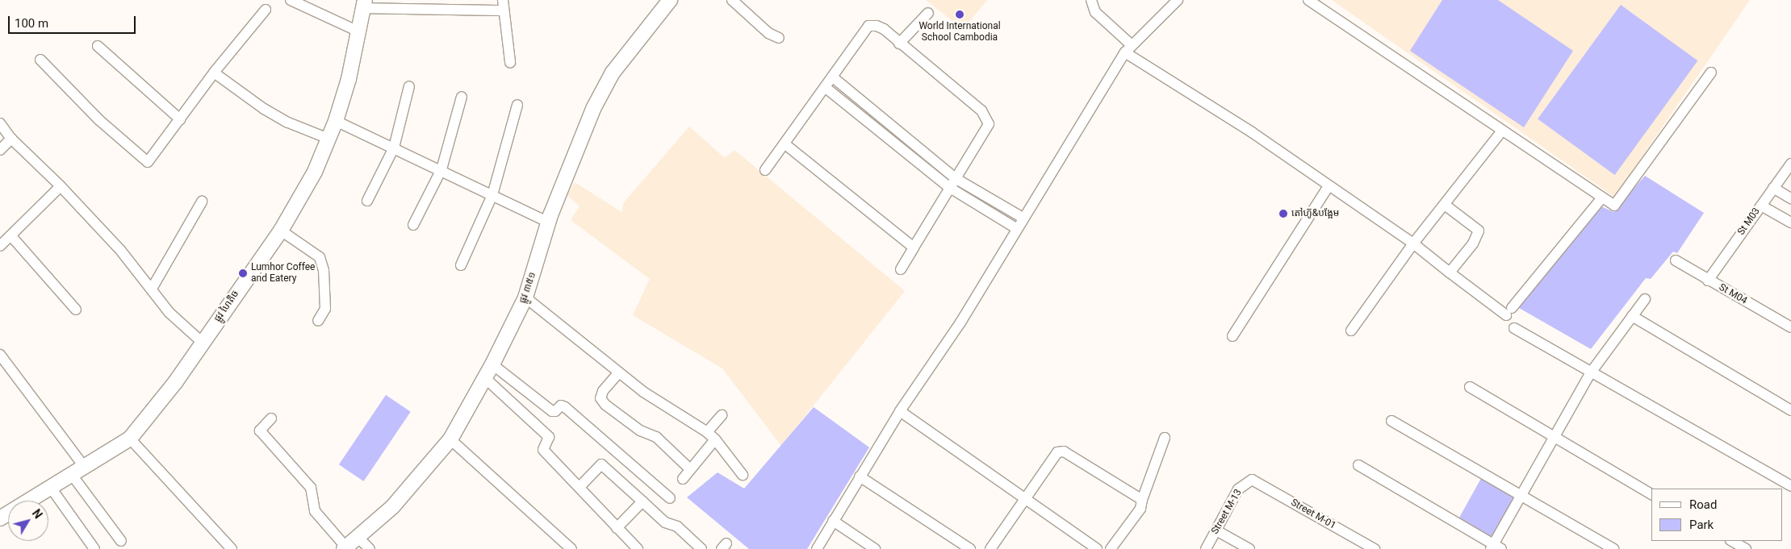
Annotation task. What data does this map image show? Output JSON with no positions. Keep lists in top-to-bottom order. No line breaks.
{"streets":{"street":["St M03","ផ្លូវ ៣៥១","St M04","ផ្លូវ ហៃតិច","Street M-13","Street M-01"]},"crossings":[["St M03","St M04"],["Street M-13","Street M-01"]],"places":["World International School Cambodia","តៅហ៊ូ&បង្អែម","Lumhor Coffee and Eatery"],"legend":["Road","Park"],"scale_bar":"100 m","north":"top right"}
